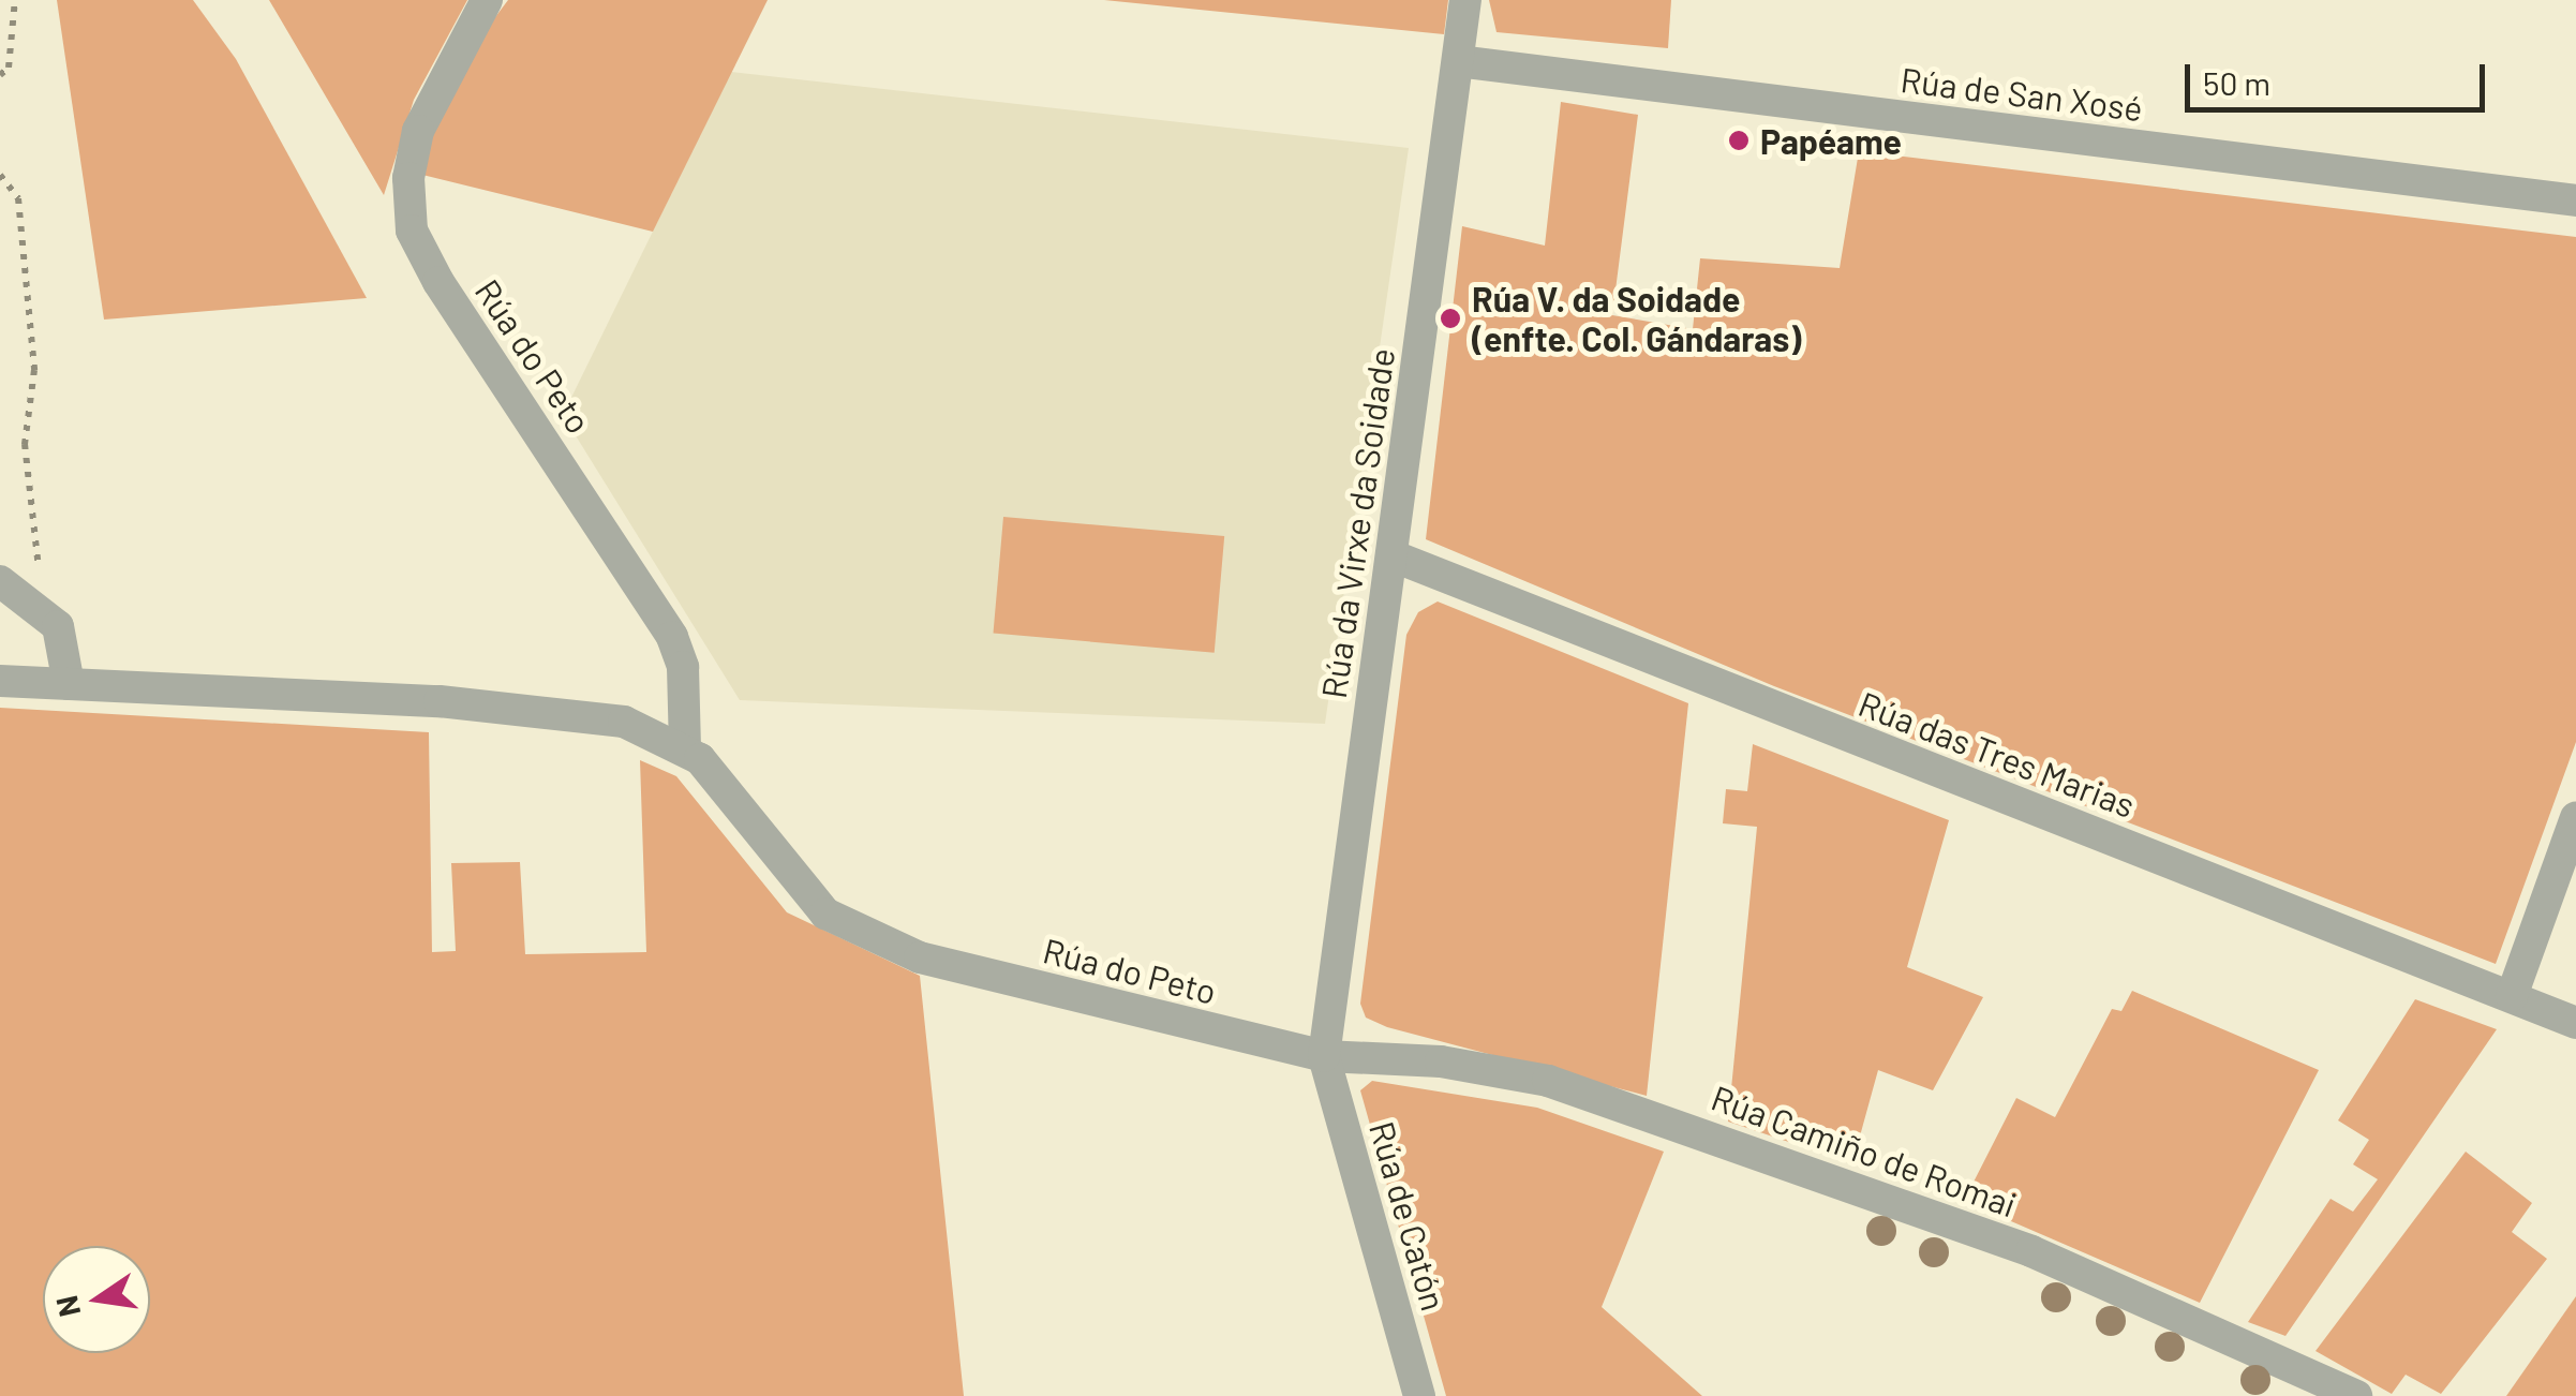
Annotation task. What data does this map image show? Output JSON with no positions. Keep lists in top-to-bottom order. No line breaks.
{"streets":{"street":["Rúa de San Xosé","Rúa do Peto","Rúa da Virxe da Soidade","Rúa das Tres Marias","Rúa Camiño de Romai","Rúa de Catón"]},"crossings":[["Rúa de San Xosé","Rúa da Virxe da Soidade"],["Rúa do Peto","Rúa da Virxe da Soidade"],["Rúa do Peto","Rúa Camiño de Romai"],["Rúa do Peto","Rúa de Catón"],["Rúa da Virxe da Soidade","Rúa das Tres Marias"],["Rúa da Virxe da Soidade","Rúa Camiño de Romai"],["Rúa da Virxe da Soidade","Rúa de Catón"],["Rúa Camiño de Romai","Rúa de Catón"]],"places":["Papéame","Rúa V. da Soidade (enfte. Col. Gándaras)"],"scale_bar":"50 m","north":"left"}
